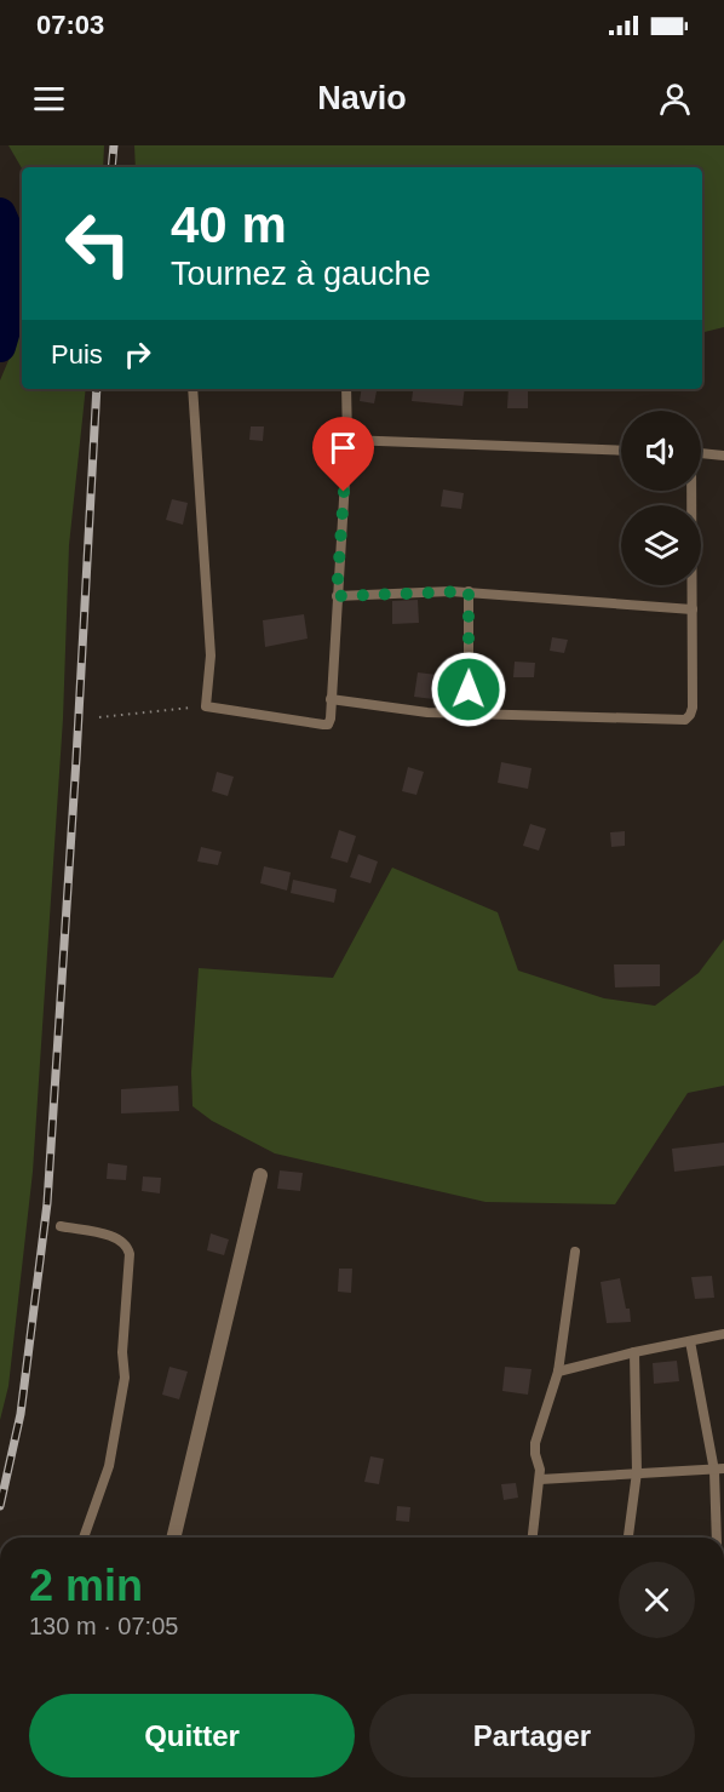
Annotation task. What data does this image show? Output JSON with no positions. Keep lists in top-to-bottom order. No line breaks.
{"page":{"status":"07:03","header":"Navio","turn":["40 m","Tournez à gauche"],"then":"Puis","heading":["2 min","130 m · 07:05"],"buttons":["Quitter","Partager"]}}
